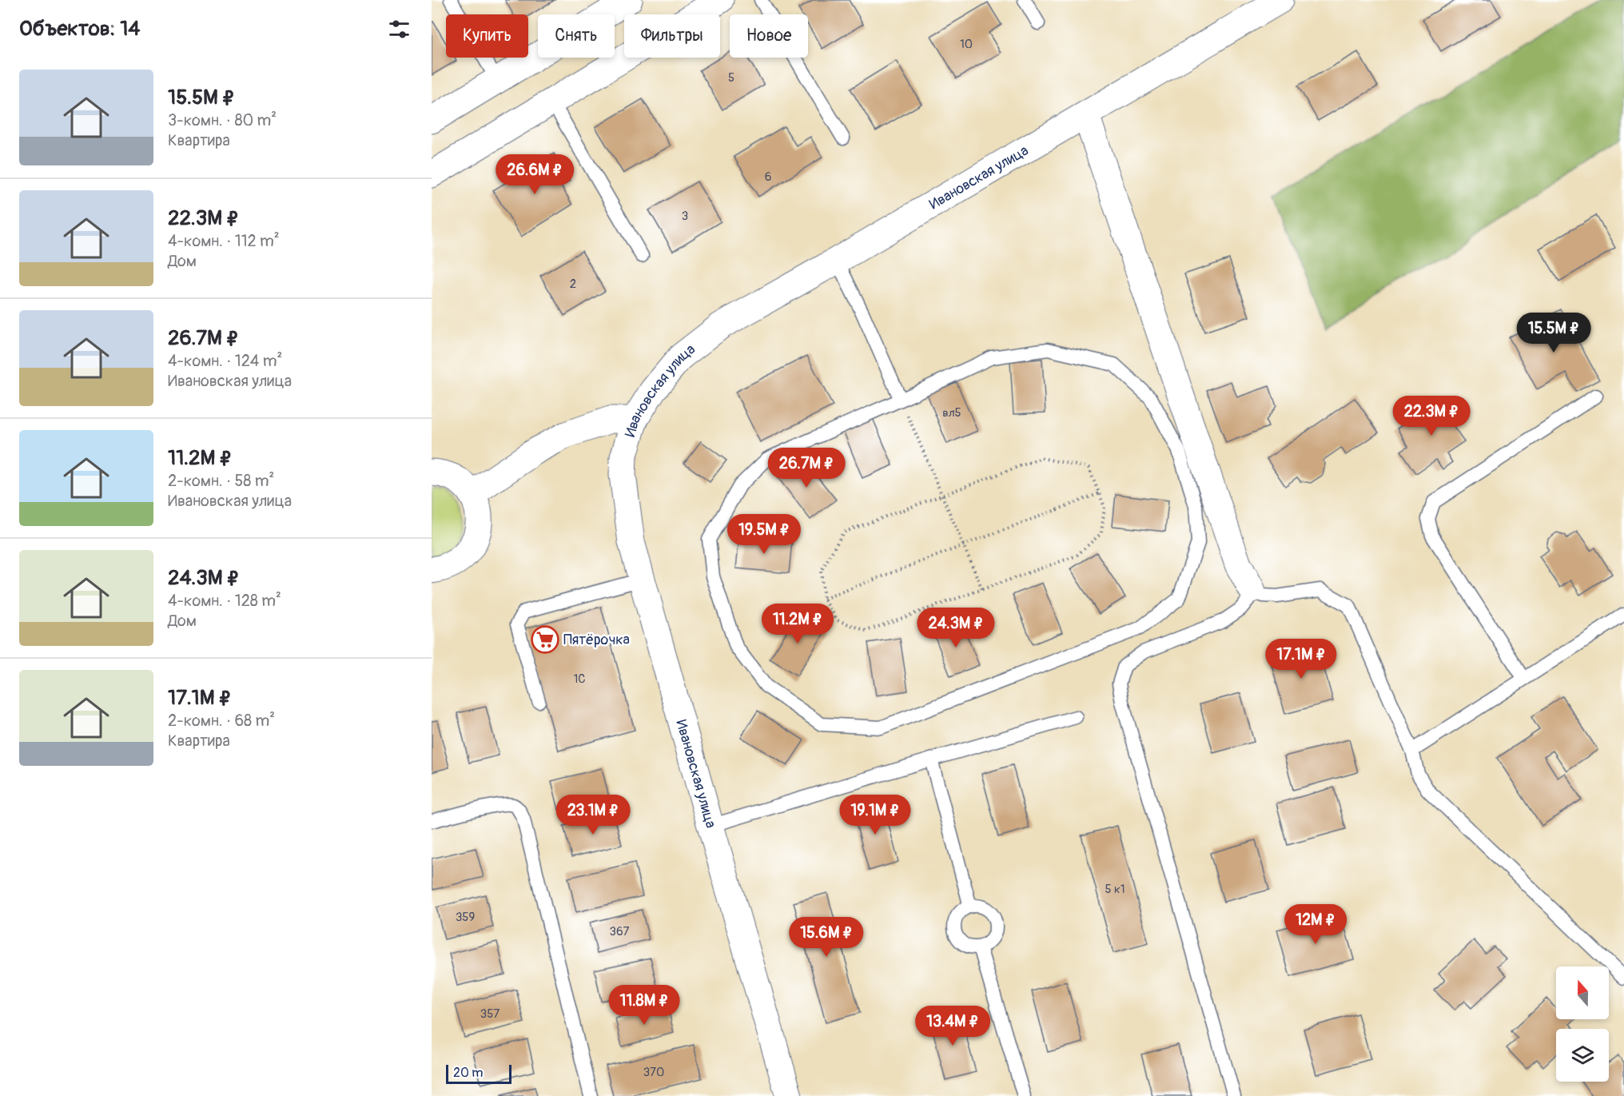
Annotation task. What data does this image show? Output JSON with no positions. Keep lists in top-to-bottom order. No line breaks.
{"streets":{"street":["Ивановская улица"]},"places":{"supermarket":["Пятёрочка"]},"house_numbers":["10","5","6","3","2","вл5","1С","5 к1","359","367","357","370"],"scale_bar":"20 m","north":"top","page":{"heading":"Объектов: 14","chip":["Купить","Снять","Фильтры","Новое"],"list":[{"name":"15.5M ₽","note":"3-комн. · 80 m² · Квартира"},{"name":"22.3M ₽","note":"4-комн. · 112 m² · Дом"},{"name":"26.7M ₽","note":"4-комн. · 124 m² · Ивановская улица"},{"name":"11.2M ₽","note":"2-комн. · 58 m² · Ивановская улица"},{"name":"24.3M ₽","note":"4-комн. · 128 m² · Дом"},{"name":"17.1M ₽","note":"2-комн. · 68 m² · Квартира"}],"price":["26.6M ₽","15.5M ₽","22.3M ₽","26.7M ₽","19.5M ₽","11.2M ₽","24.3M ₽","17.1M ₽","23.1M ₽","19.1M ₽","12M ₽","15.6M ₽","11.8M ₽","13.4M ₽"],"scale":"20 m"}}
